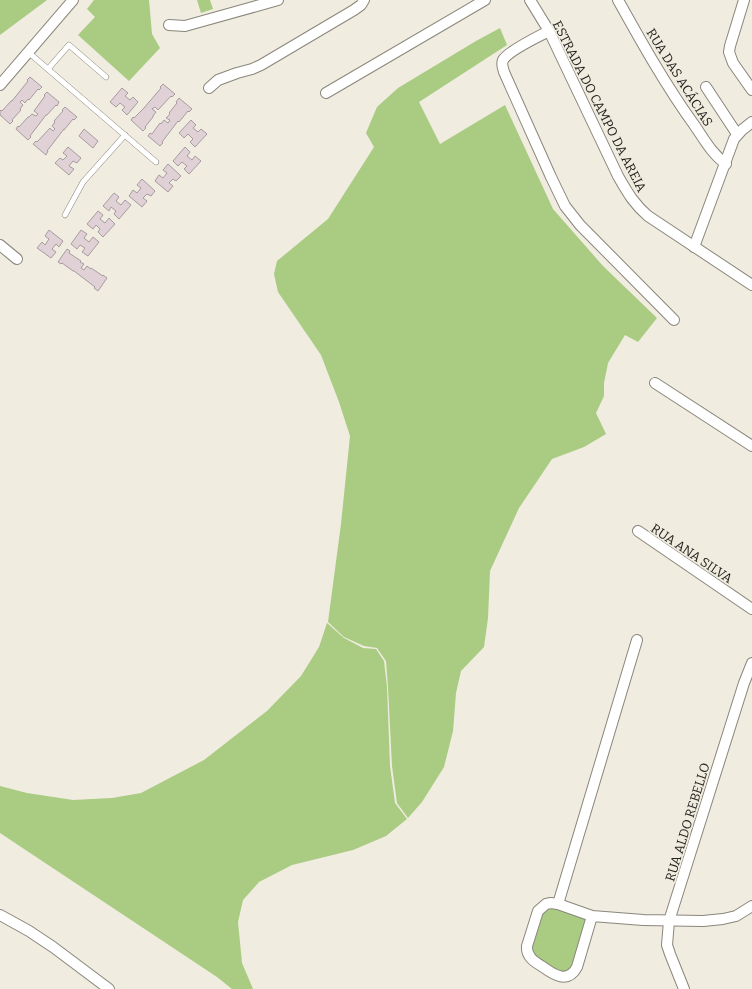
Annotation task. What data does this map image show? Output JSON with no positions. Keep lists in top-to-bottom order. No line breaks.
{"streets":{"street":["RUA DAS ACÁCIAS","ESTRADA DO CAMPO DA AREIA","RUA ANA SILVA","RUA ALDO REBELLO"]}}
